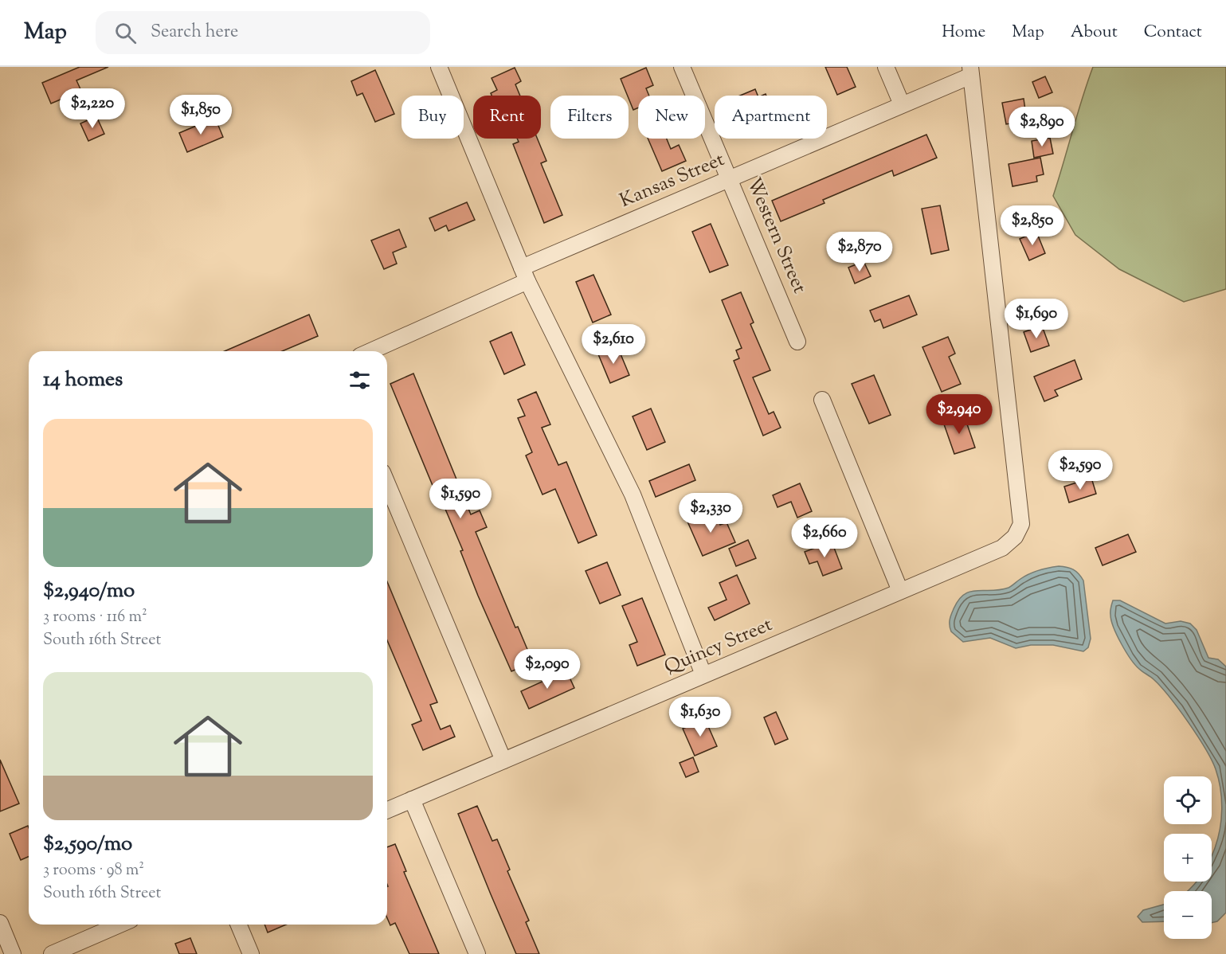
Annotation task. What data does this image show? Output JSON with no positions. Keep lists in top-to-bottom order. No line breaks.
{"streets":{"street":["Kansas Street","Western Street","Quincy Street"]},"crossings":[["Kansas Street","Western Street"],["Kansas Street","Quincy Street"]],"page":{"header":"Map","search":"Search here","nav":["Home","Map","About","Contact"],"price":["$2,220","$1,850","$2,890","$2,850","$2,870","$1,690","$2,610","$2,940","$2,590","$1,590","$2,330","$2,660","$2,090","$1,630"],"chip":["Buy","Rent","Filters","New","Apartment"],"heading":"14 homes","list":[{"name":"$2,940/mo","note":"3 rooms · 116 m² · South 16th Street"},{"name":"$2,590/mo","note":"3 rooms · 98 m² · South 16th Street"}],"map_buttons":["+","−"]}}
